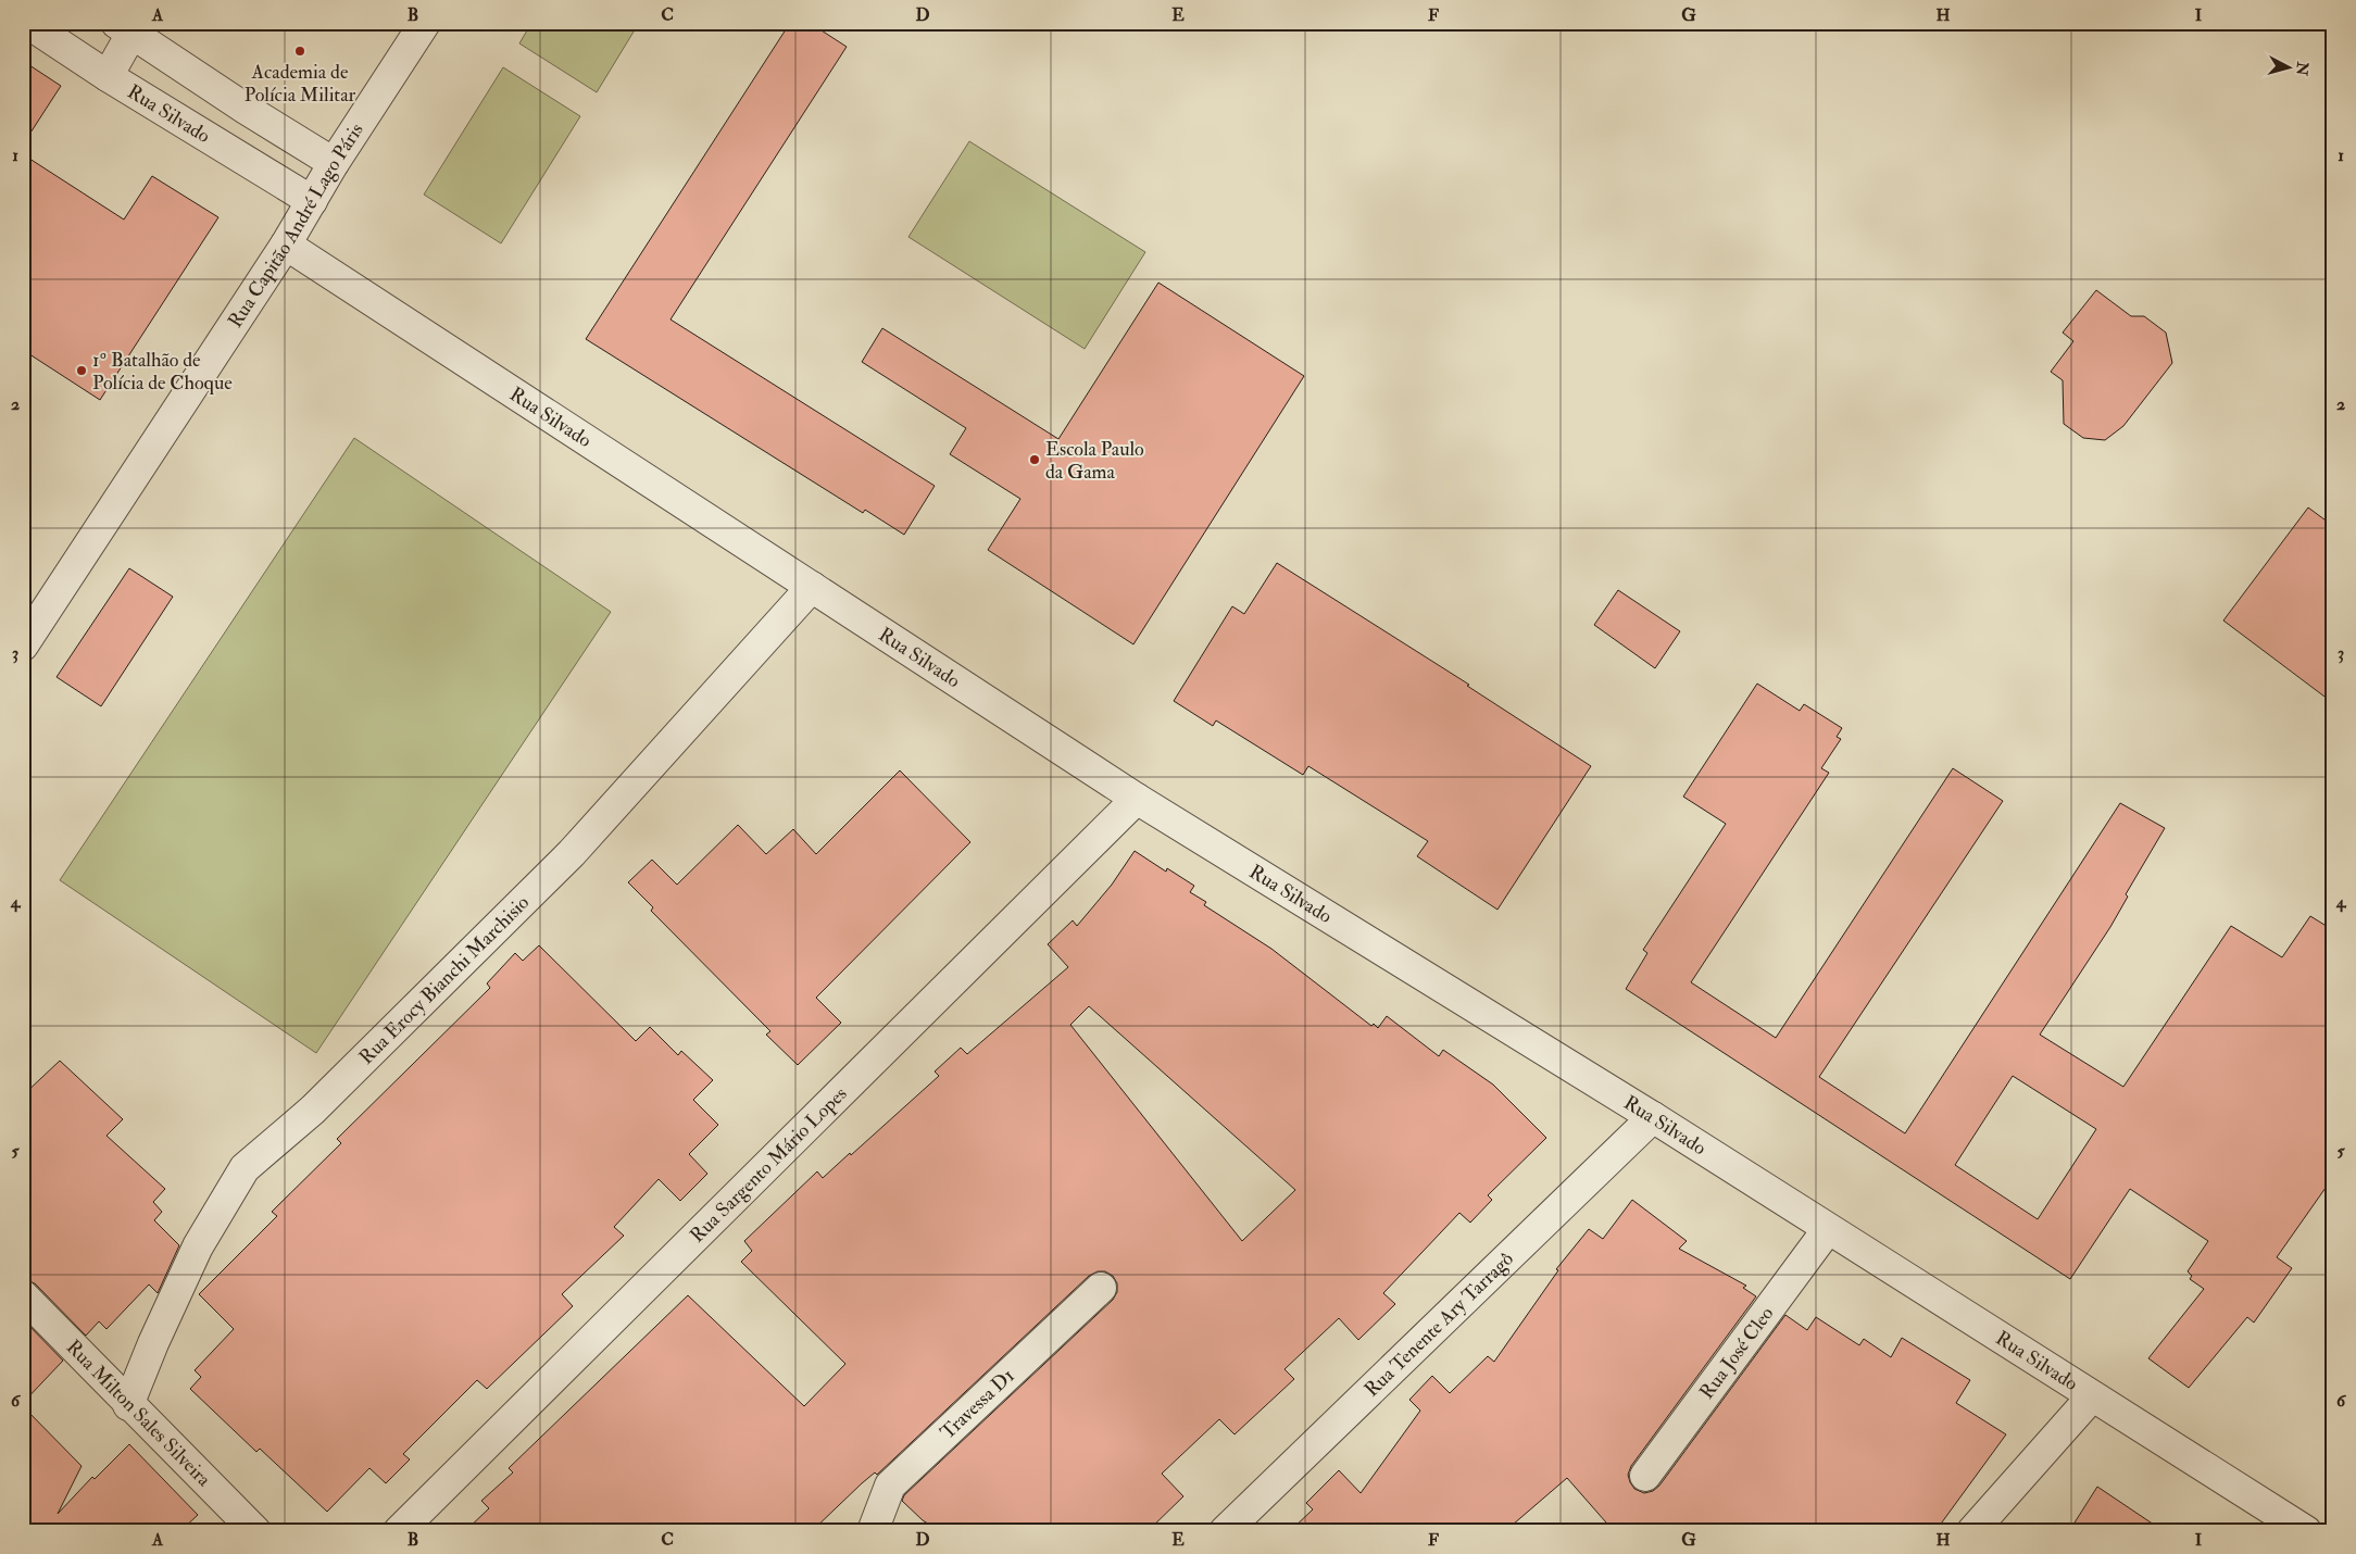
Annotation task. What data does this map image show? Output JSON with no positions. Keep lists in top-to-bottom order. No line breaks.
{"streets":{"street":["Rua Silvado","Rua Capitão André Lago Páris","Rua Erocy Bianchi Marchisio","Rua Sargento Mário Lopes","Rua Tenente Ary Tarragô","Rua José Cleo","Travessa D1","Rua Milton Sales Silveira"]},"crossings":[["Rua Silvado","Rua Capitão André Lago Páris"],["Rua Silvado","Rua Erocy Bianchi Marchisio"],["Rua Silvado","Rua Sargento Mário Lopes"],["Rua Silvado","Rua Tenente Ary Tarragô"],["Rua Silvado","Rua José Cleo"],["Rua Erocy Bianchi Marchisio","Rua Milton Sales Silveira"]],"places":["Academia de Polícia Militar","1º Batalhão de Polícia de Choque","Escola Paulo da Gama"],"north":"right","grid":{"columns":["A","B","C","D","E","F","G","H","I"],"rows":["1","2","3","4","5","6"]}}
